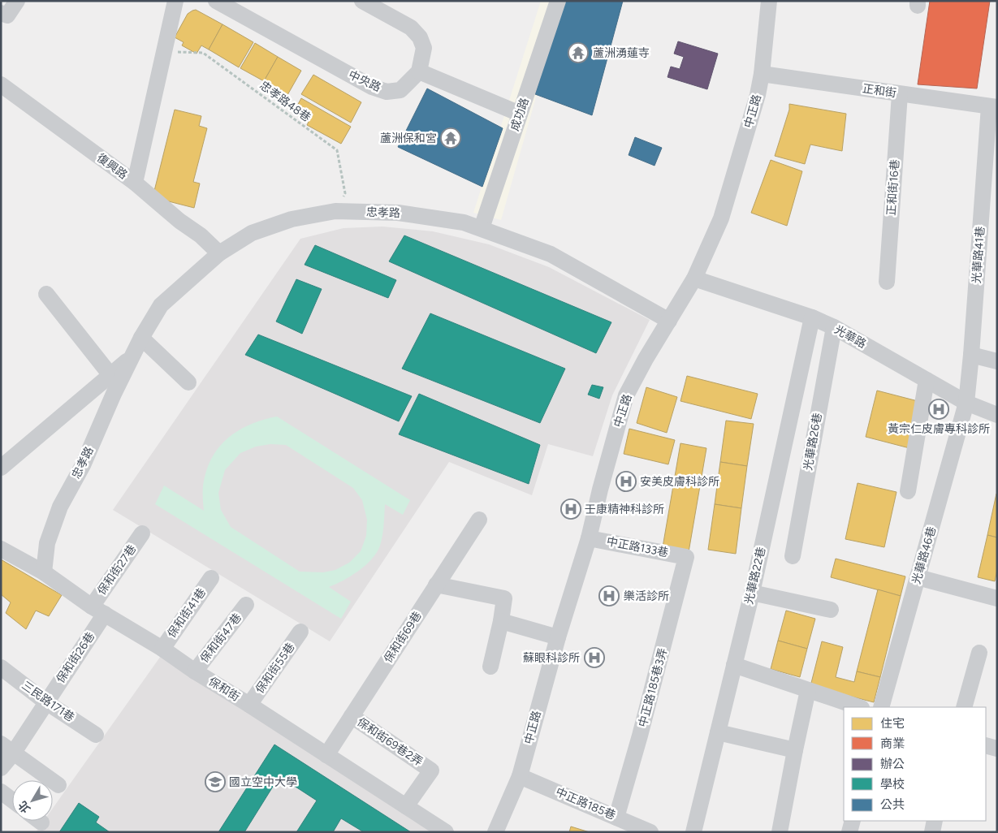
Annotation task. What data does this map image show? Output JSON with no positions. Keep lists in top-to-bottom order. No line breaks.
{"streets":{"street":["中央路","正和街","中正路","成功路","復興路","正和街16巷","忠孝路","光華路41巷","光華路","光華路26巷","中正路133巷","光華路46巷","保和街27巷","光華路22巷","保和街41巷","保和街69巷","保和街47巷","保和街26巷","保和街55巷","中正路185巷3弄","保和街","三民路171巷","保和街69巷2弄","中正路185巷"],"path":["忠孝路48巷"]},"crossings":[["正和街","中正路"],["正和街","正和街16巷"],["正和街","光華路41巷"],["忠孝路48巷","忠孝路"],["中正路","忠孝路"],["中正路","光華路"],["中正路","中正路133巷"],["中正路","中正路185巷"],["成功路","忠孝路"],["復興路","忠孝路"],["忠孝路","保和街"],["光華路41巷","光華路"],["光華路41巷","光華路46巷"],["光華路","光華路26巷"],["光華路","光華路46巷"],["光華路","光華路22巷"],["中正路133巷","中正路185巷3弄"],["保和街27巷","保和街26巷"],["保和街27巷","保和街"],["保和街41巷","保和街"],["保和街69巷","保和街"],["保和街69巷","保和街69巷2弄"],["保和街47巷","保和街"],["保和街26巷","保和街"],["保和街26巷","三民路171巷"],["保和街55巷","保和街"],["中正路185巷3弄","中正路185巷"],["保和街","保和街69巷2弄"]],"places":{"temple":["蘆洲湧蓮寺","蘆洲保和宮"],"hospital":["黃宗仁皮膚專科診所","安美皮膚科診所","壬康精神科診所","樂活診所","蘇眼科診所"],"school or university":["國立空中大學"]},"legend":["住宅","商業","辦公","學校","公共"],"north":"bottom left"}
